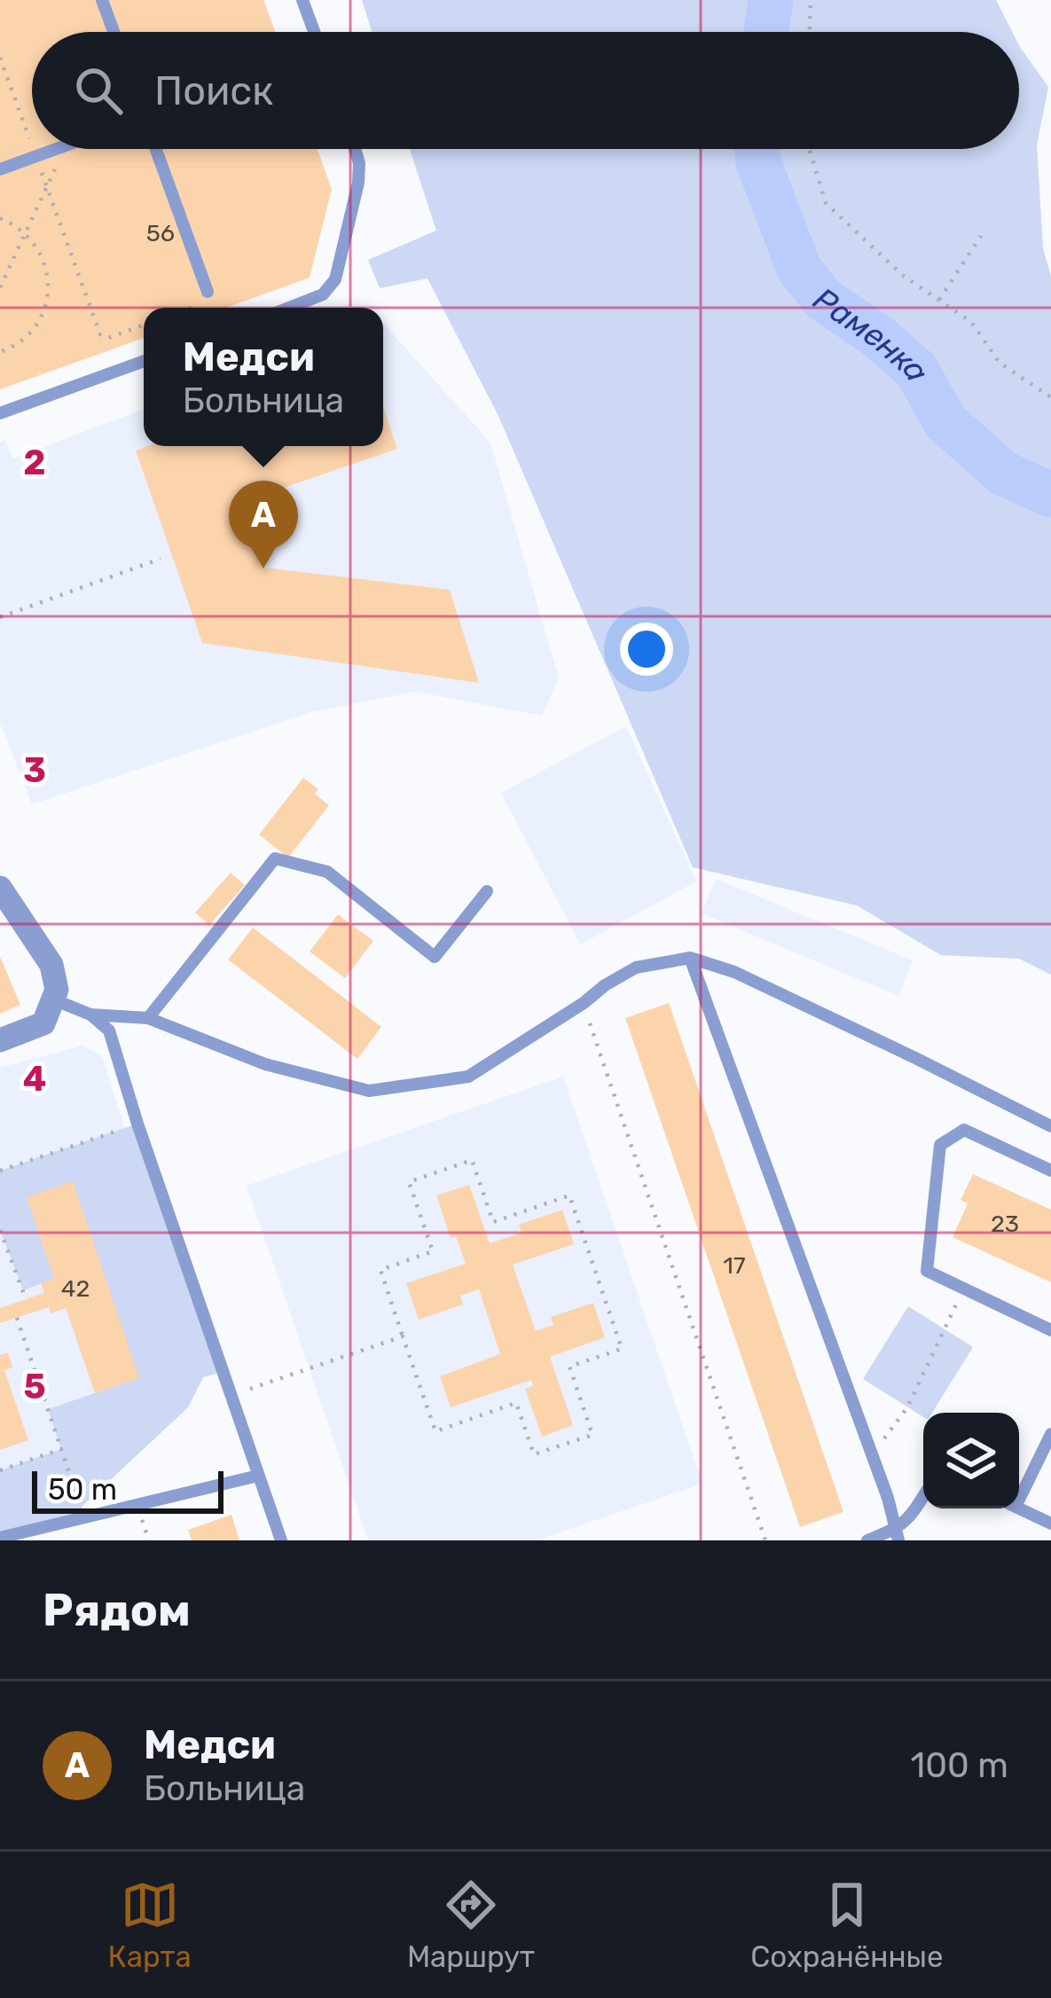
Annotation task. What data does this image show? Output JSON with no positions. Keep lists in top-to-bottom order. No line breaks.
{"water":["Раменка"],"house_numbers":["56","23","17","42"],"scale_bar":"50 m","page":{"search":"Поиск","popup":["Медси","Больница"],"pins":"A","scale":"50 m","heading":"Рядом","list":[{"mark":"A","name":"Медси","note":"Больница","value":"100 m"}],"nav":["Карта","Маршрут","Сохранённые"]},"grid":{"rows":["2","3","4","5"]}}
